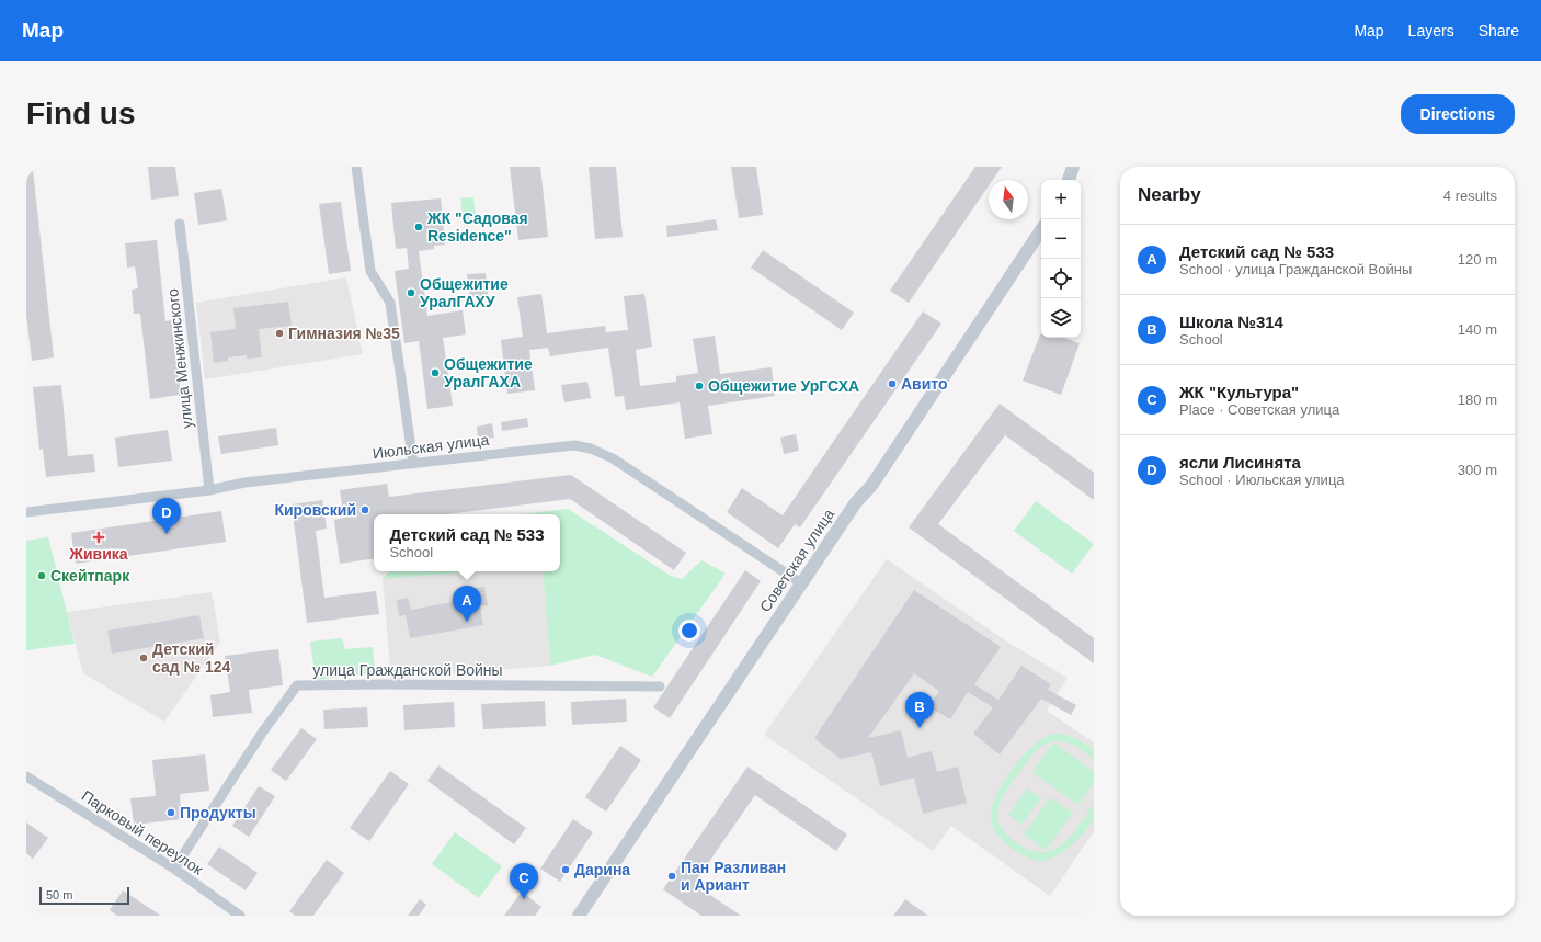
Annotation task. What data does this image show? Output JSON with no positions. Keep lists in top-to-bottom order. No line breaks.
{"streets":{"street":["улица Менжинского","Июльская улица","Советская улица","улица Гражданской Войны","Парковый переулок"]},"crossings":[["улица Менжинского","Июльская улица"],["Июльская улица","Советская улица"],["улица Гражданской Войны","Парковый переулок"]],"places":{"other":["ЖК \"Садовая Residence\"","Общежитие УралГАХУ","Гимназия №35","Общежитие УралГАХА","Авито","Общежитие УрГСХА","Кировский","Скейтпарк","Детский сад № 124","Продукты","Дарина","Пан Разливан и Ариант"],"health":["Живика"]},"scale_bar":"50 m","north":"top","page":{"header":"Map","nav":["Map","Layers","Share"],"buttons":"Directions","title":"Find us","heading":["Nearby","4 results"],"map_buttons":["+","−"],"list":[{"mark":"A","name":"Детский сад № 533","note":"School · улица Гражданской Войны","value":"120 m"},{"mark":"B","name":"Школа №314","note":"School","value":"140 m"},{"mark":"C","name":"ЖК \"Культура\"","note":"Place · Советская улица","value":"180 m"},{"mark":"D","name":"ясли Лисинята","note":"School · Июльская улица","value":"300 m"}],"pins":["D","A","B","C"],"popup":["Детский сад № 533","School"],"scale":"50 m"}}
